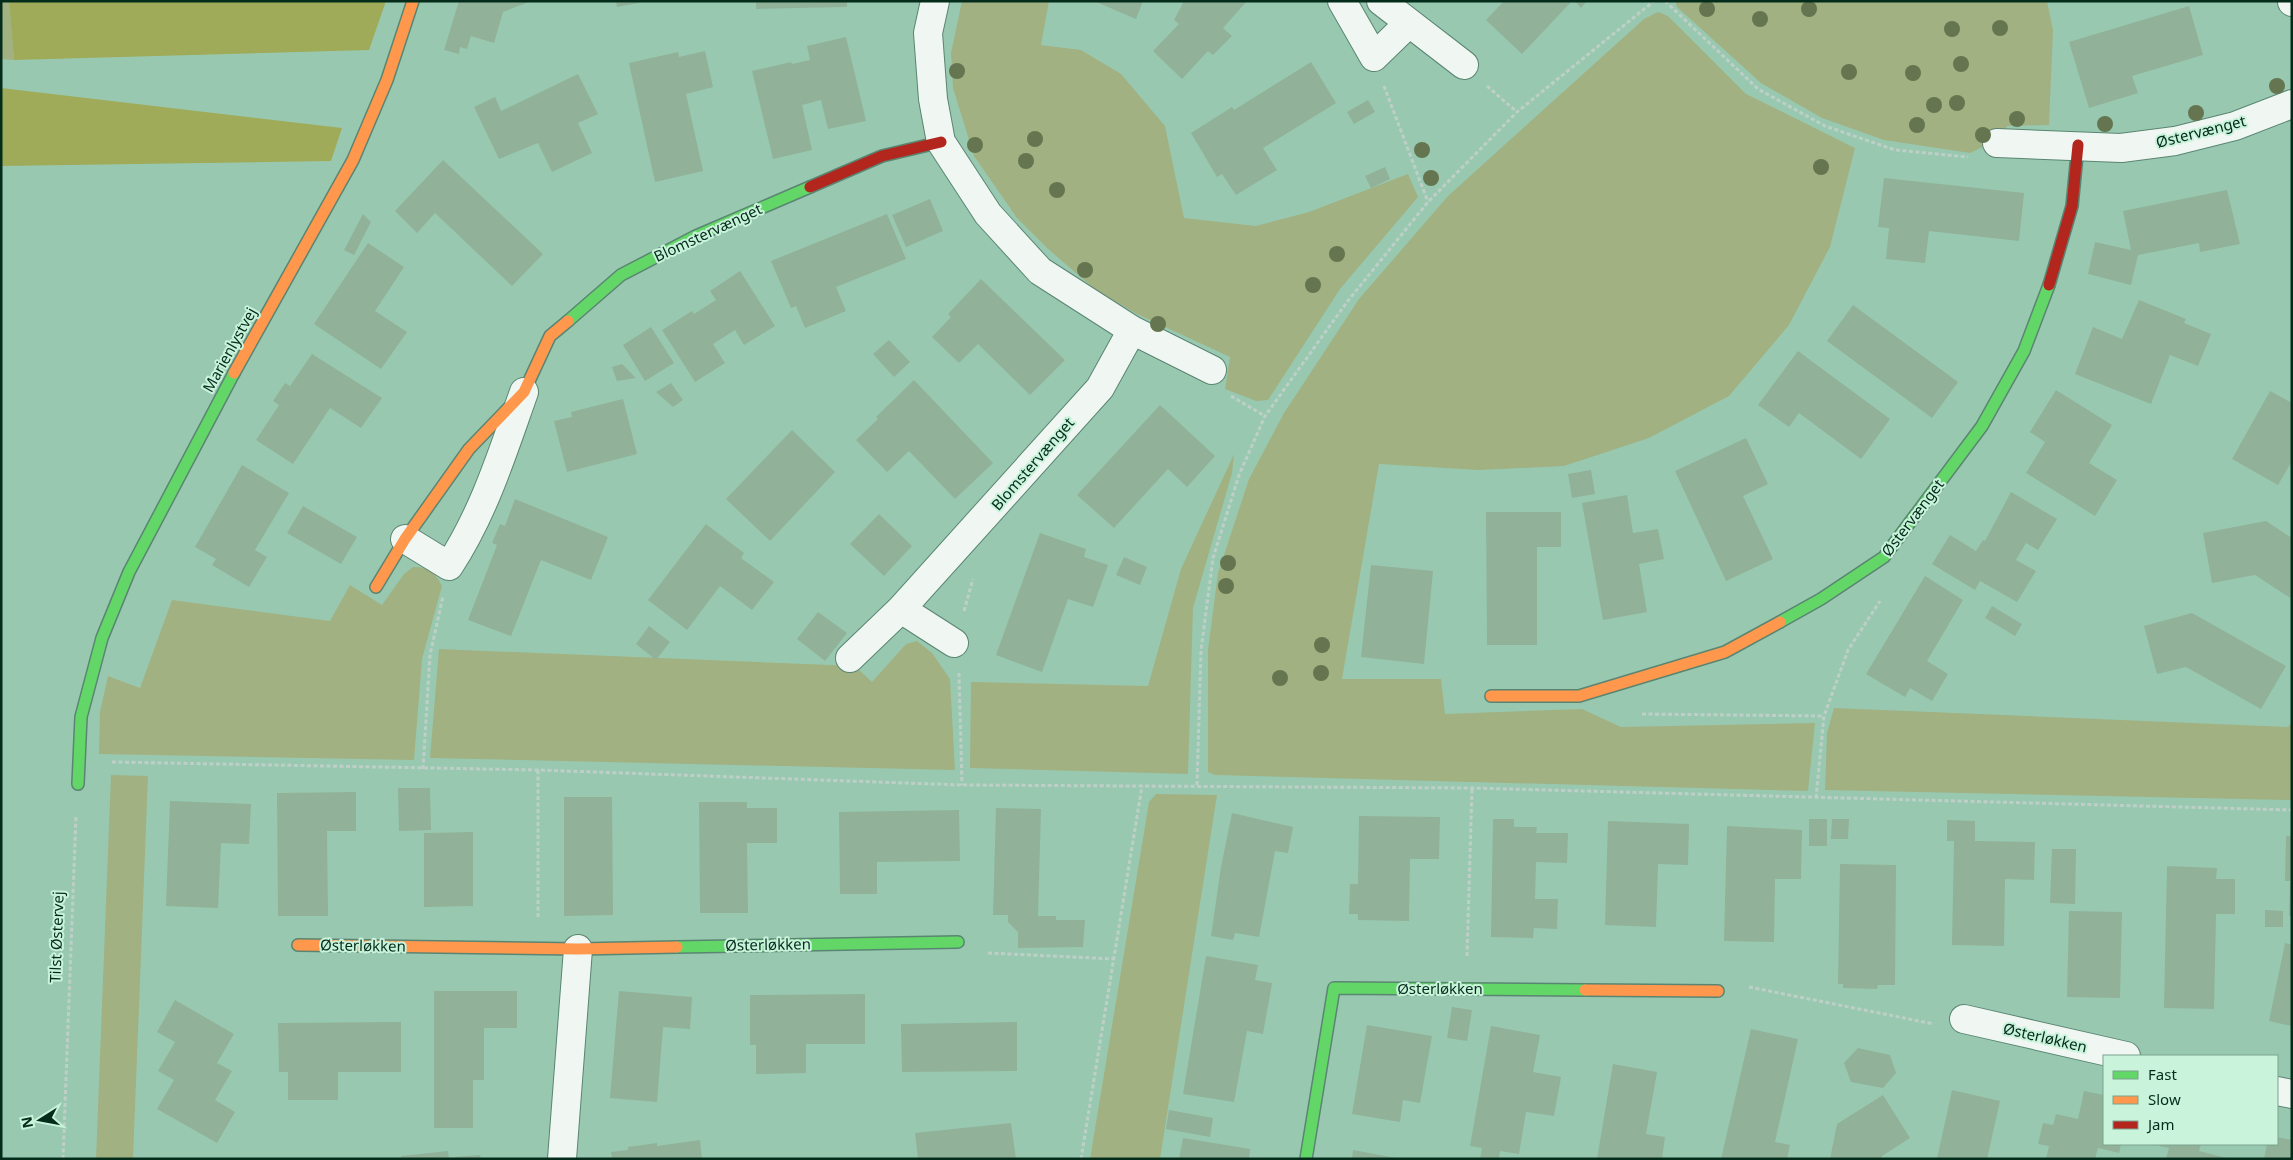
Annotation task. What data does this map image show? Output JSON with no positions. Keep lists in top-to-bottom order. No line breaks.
{"streets":{"street":["Østervænget","Blomstervænget","Marienlystvej","Østerløkken"],"path":["Tilst Østervej"]},"legend":["Fast","Slow","Jam"],"north":"left"}
